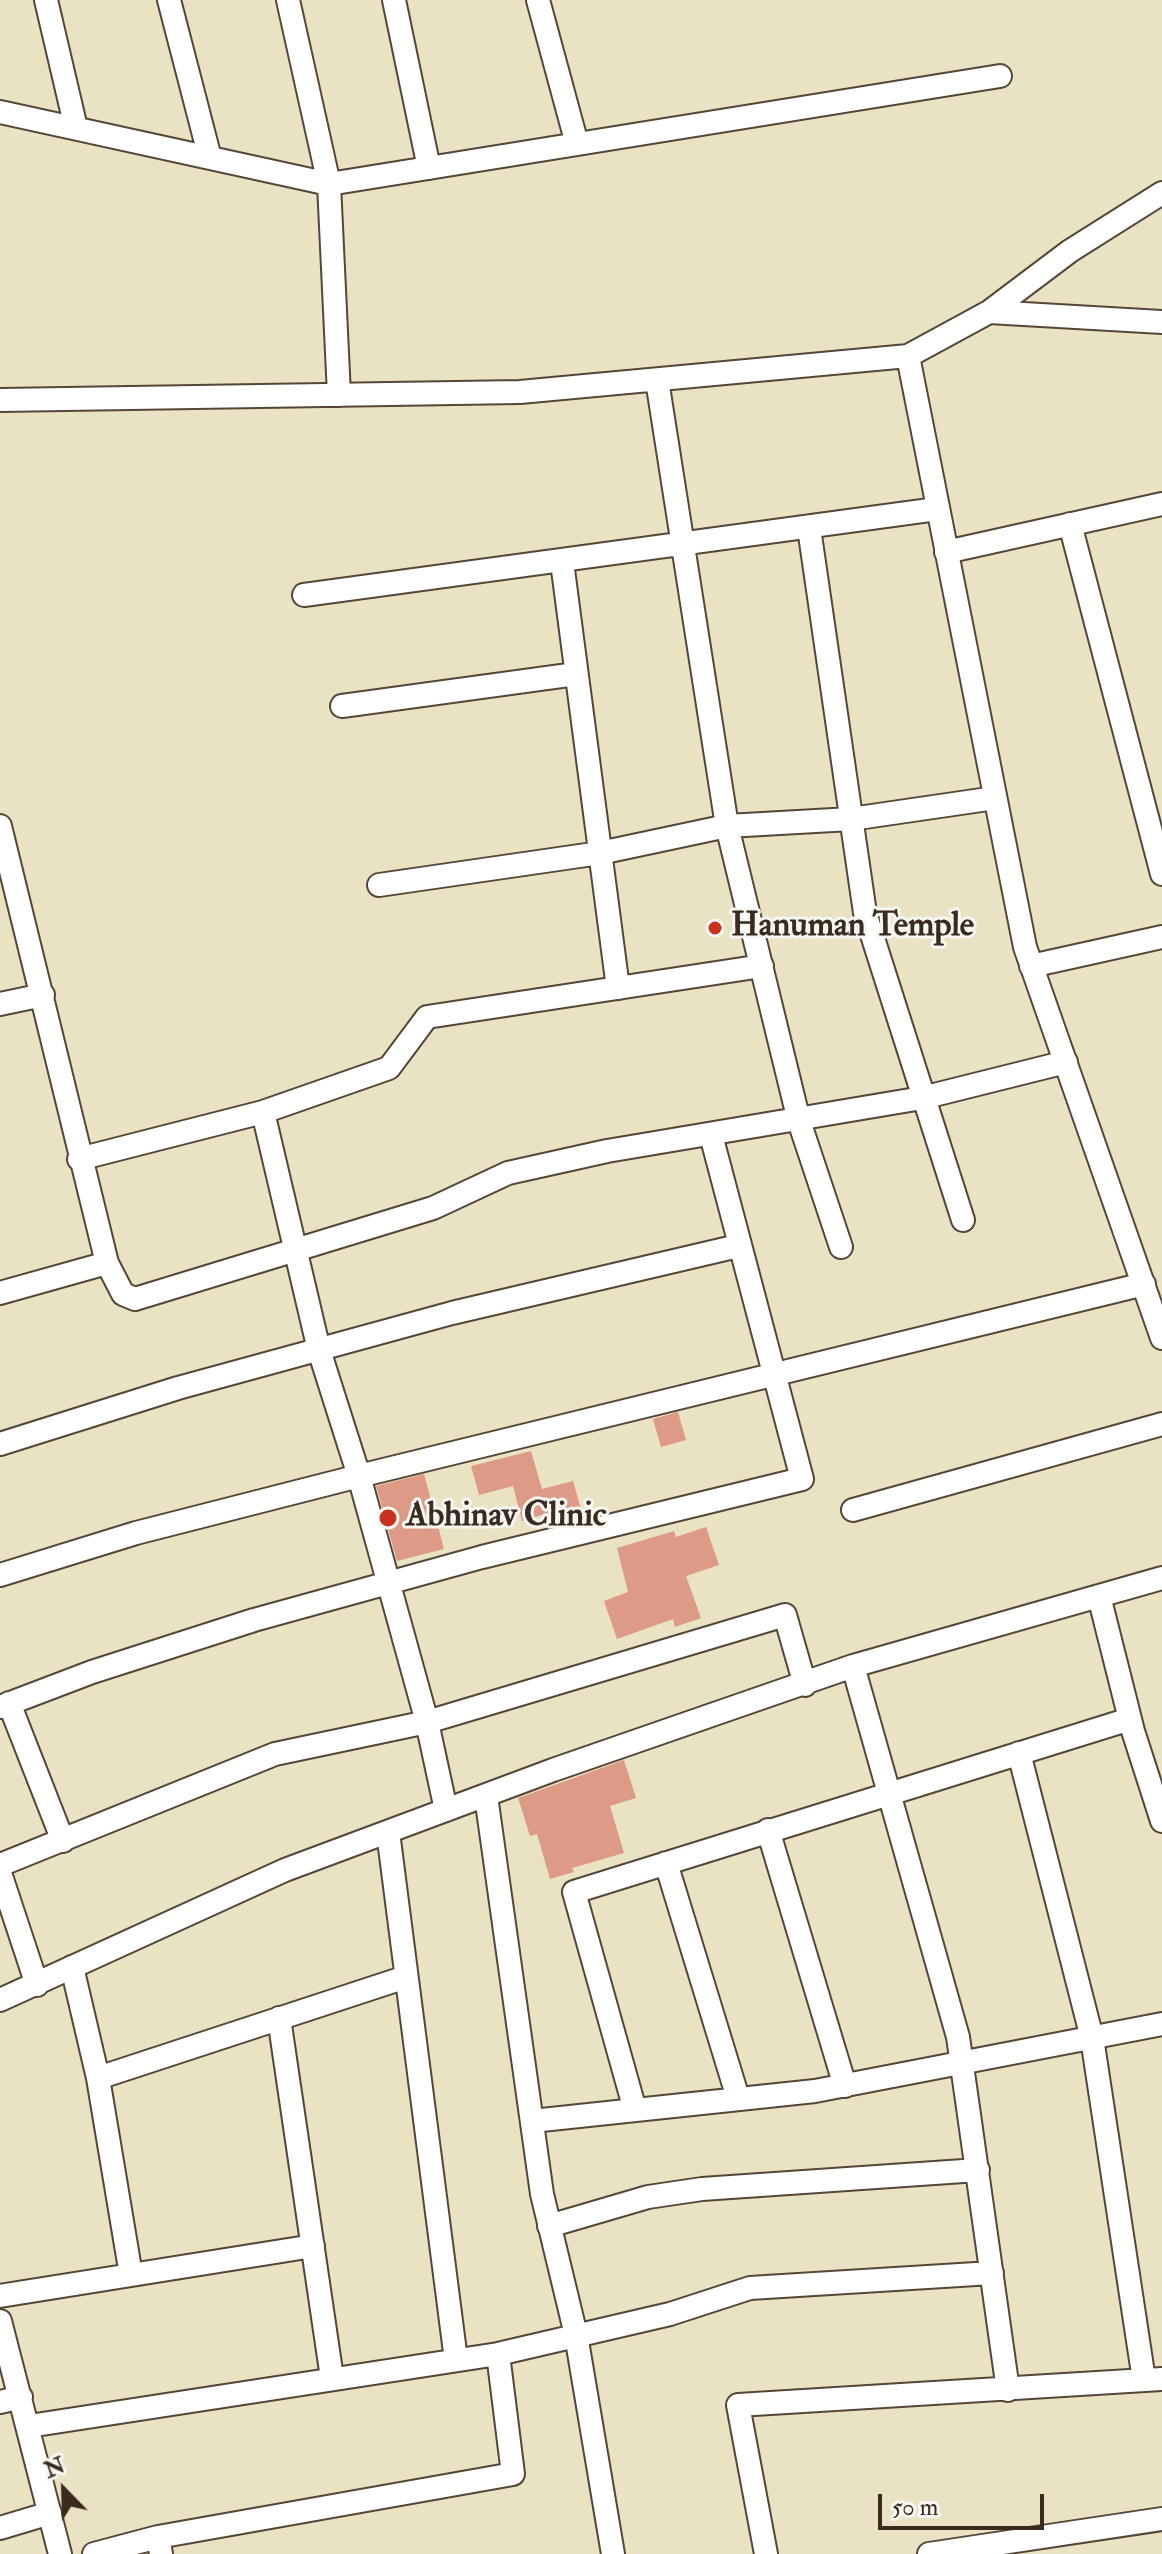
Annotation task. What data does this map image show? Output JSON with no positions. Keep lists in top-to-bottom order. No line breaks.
{"places":["Hanuman Temple","Abhinav Clinic"],"scale_bar":"50 m","north":"top left"}
